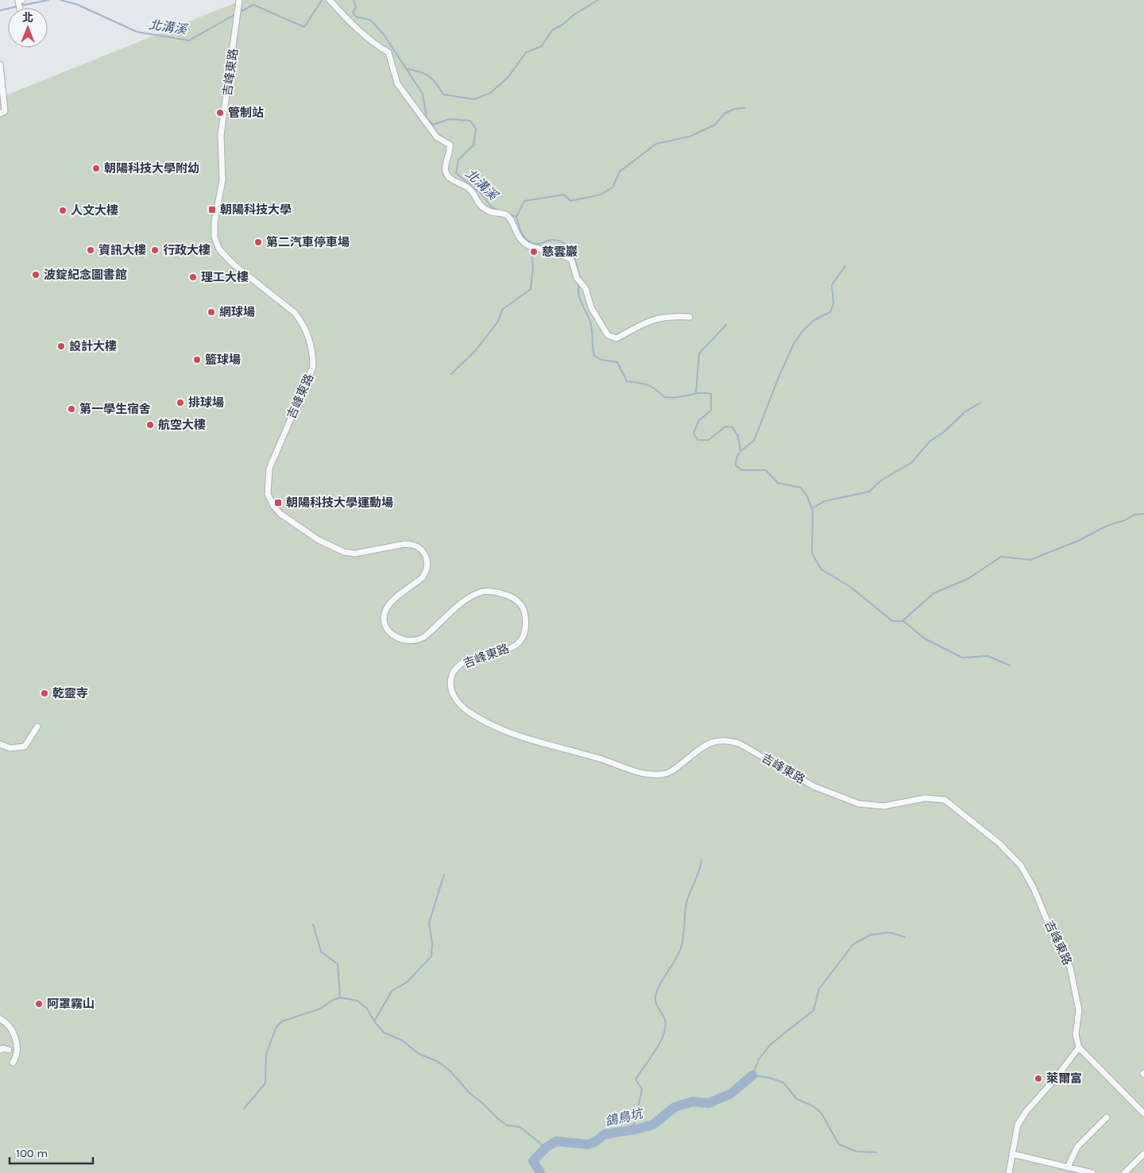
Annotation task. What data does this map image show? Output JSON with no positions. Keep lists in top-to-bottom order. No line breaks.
{"streets":{"street":["吉峰東路"]},"water":["北溝溪","鴿鳥坑"],"places":{"other":["管制站","朝陽科技大學附幼","人文大樓","第二汽車停車場","資訊大樓","行政大樓","慈雲巖","波錠紀念圖書館","理工大樓","網球場","設計大樓","籃球場","排球場","第一學生宿舍","航空大樓","乾靈寺","阿罩霧山","萊爾富"],"transit":["朝陽科技大學","朝陽科技大學運動場"]},"scale_bar":"100 m","north":"top"}
